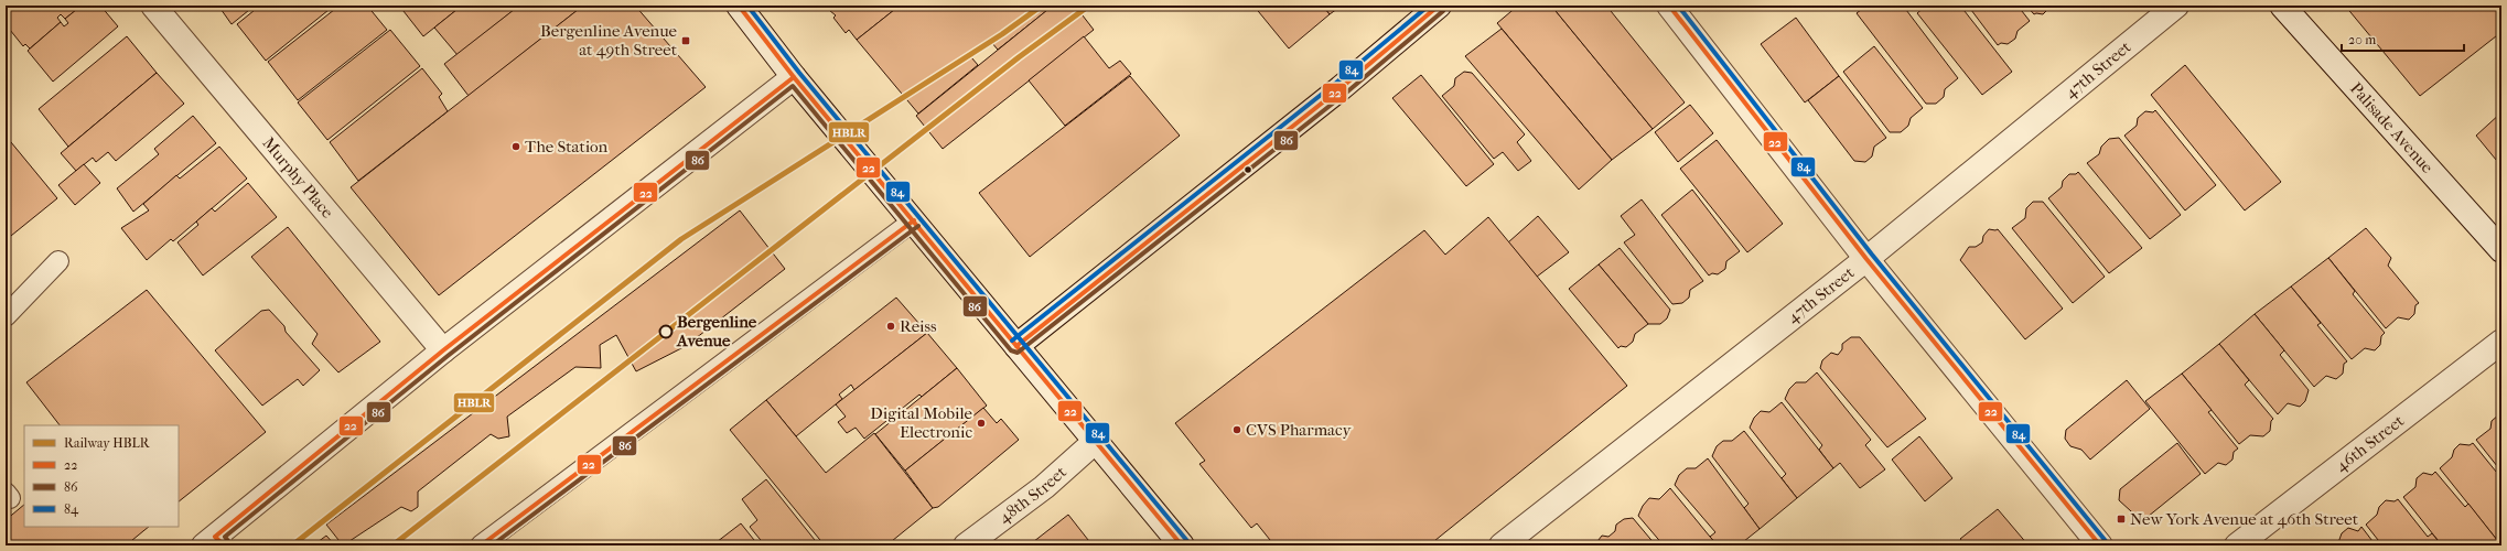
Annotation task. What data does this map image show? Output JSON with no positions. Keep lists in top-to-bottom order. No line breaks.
{"streets":{"street":["47th Street","Palisade Avenue","Murphy Place","46th Street","48th Street"]},"places":{"transit":["Bergenline Avenue at 49th Street","New York Avenue at 46th Street"],"other":["The Station","Reiss","Bergenline Avenue","Digital Mobile Electronic","CVS Pharmacy"]},"lines":["rail line HBLR","transit line 22","transit line 84","transit line 86"],"legend":["Railway HBLR","22","86","84"],"scale_bar":"20 m"}
